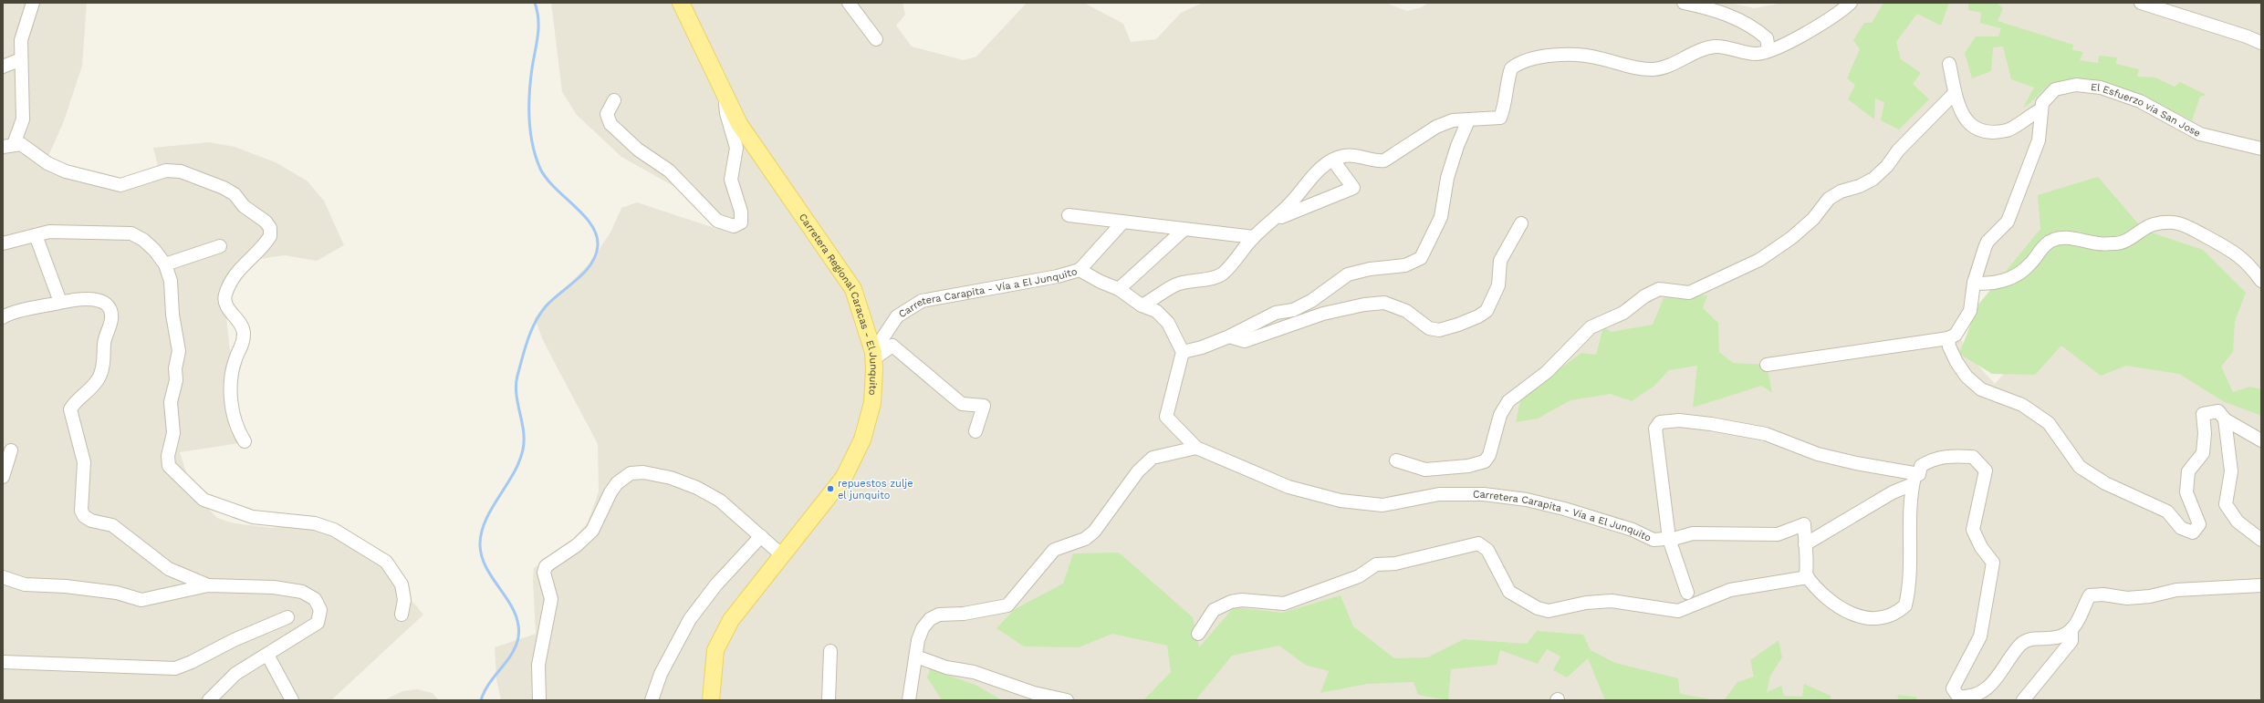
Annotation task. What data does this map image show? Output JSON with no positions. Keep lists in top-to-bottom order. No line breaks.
{"streets":{"main road":["Carretera Regional Caracas - El Junquito"],"street":["El Esfuerzo via San Jose","Carretera Carapita - Vía a El Junquito"]},"crossings":[["Carretera Carapita - Vía a El Junquito","Carretera Regional Caracas - El Junquito"]],"places":["repuestos zulje el junquito"]}
